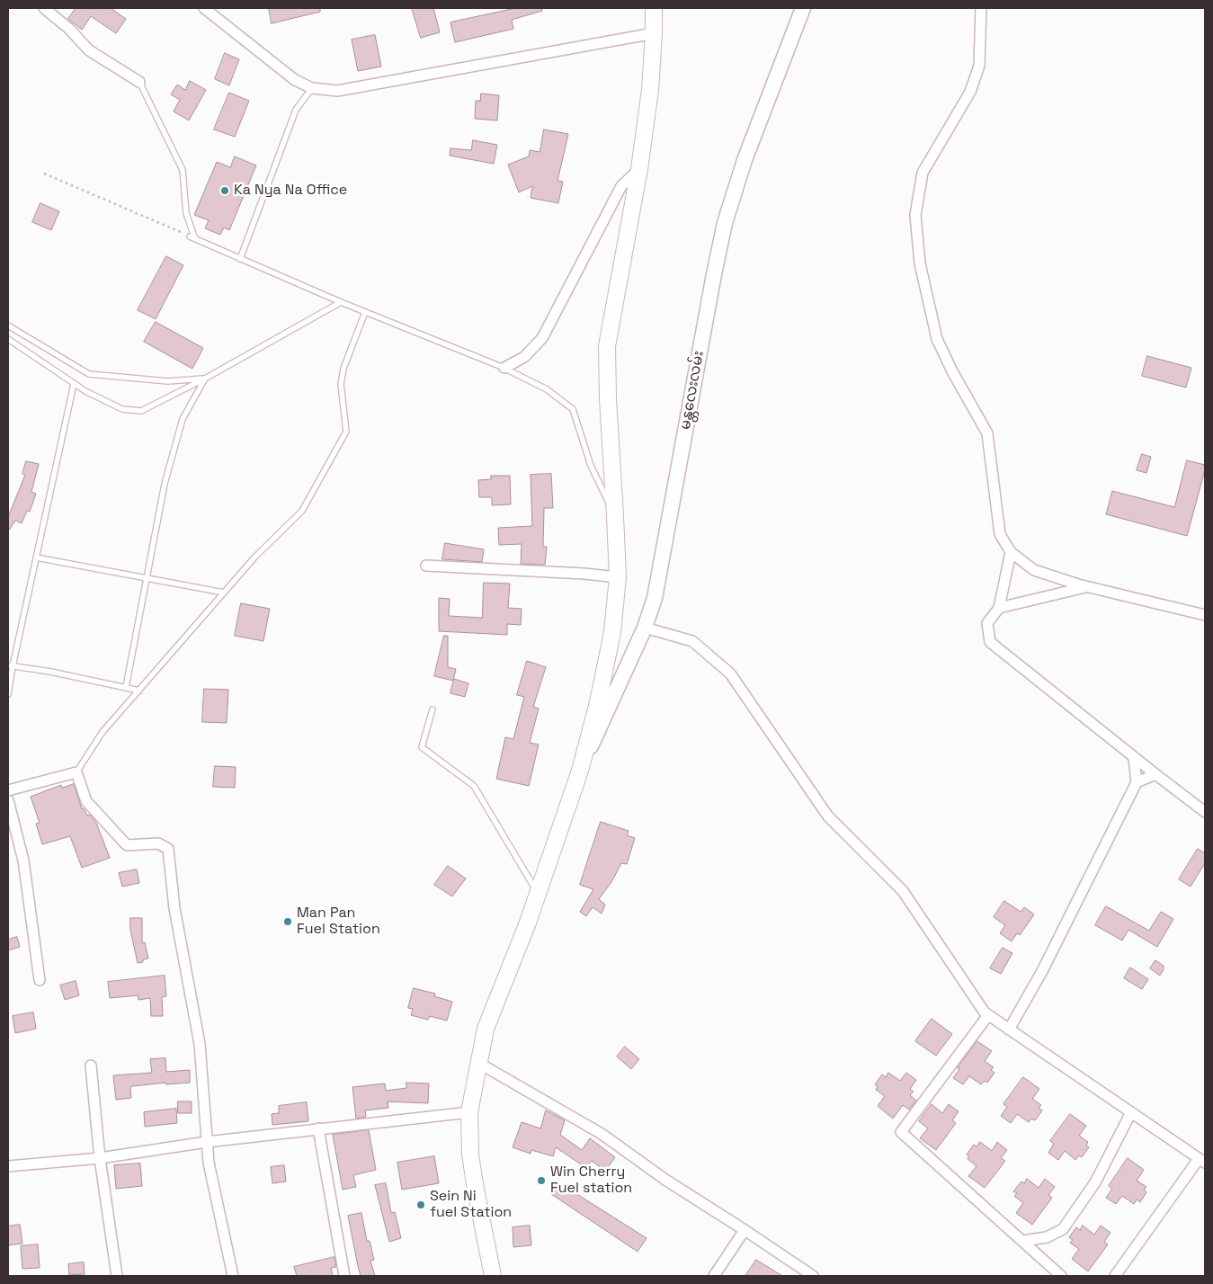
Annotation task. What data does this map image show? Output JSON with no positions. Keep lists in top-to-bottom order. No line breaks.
{"streets":{"main road":["မန္တလေးလမ်း"]},"places":["Ka Nya Na Office","Man Pan Fuel Station","Win Cherry Fuel station","Sein Ni fuel Station"]}
